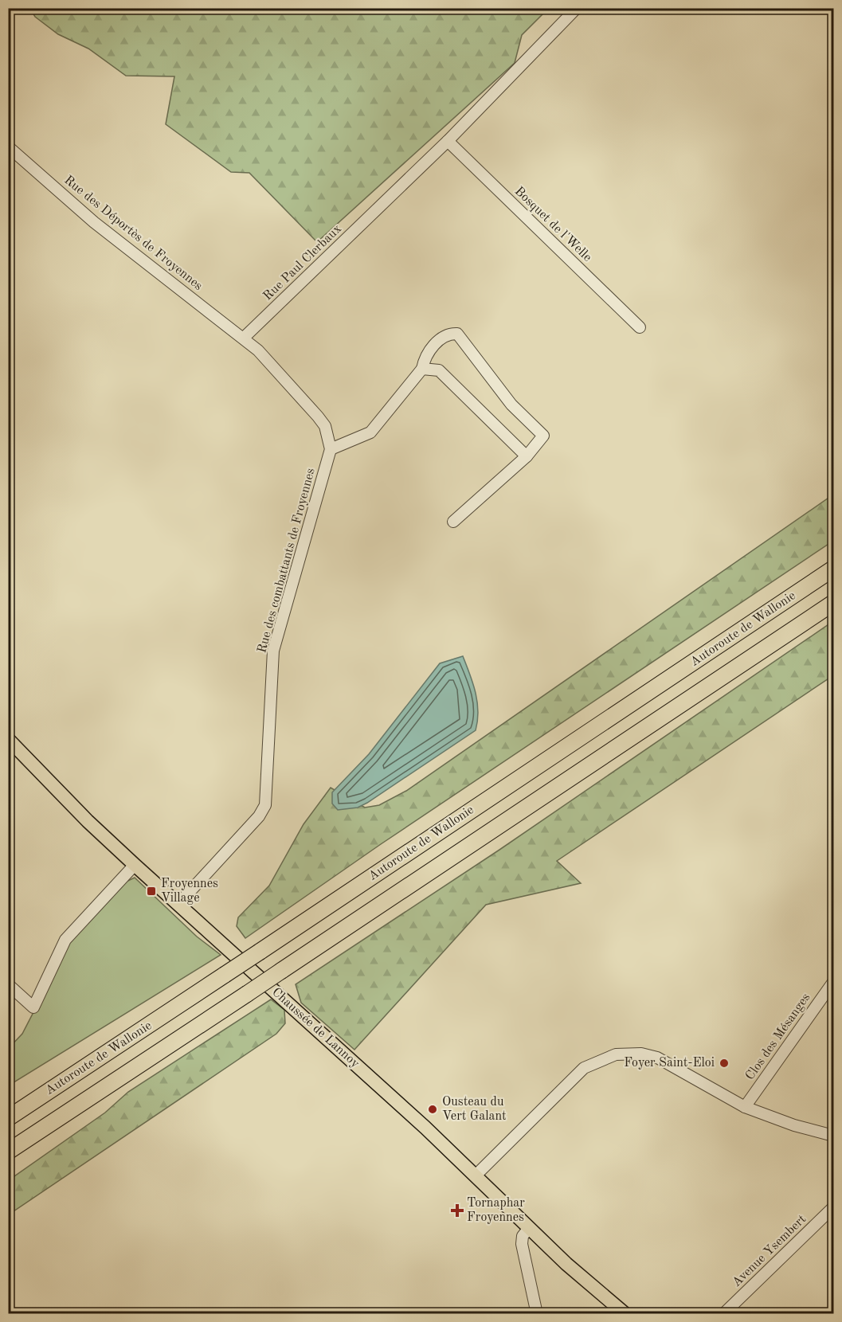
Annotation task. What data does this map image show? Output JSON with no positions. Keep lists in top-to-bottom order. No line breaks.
{"streets":{"highway":["Autoroute de Wallonie"],"main road":["Chaussée de Lannoy"],"street":["Bosquet de l'Welle","Rue des Déportès de Froyennes","Rue Paul Clerbaux","Rue des combattants de Froyennes","Clos des Mésanges","Avenue Ysembert"]},"crossings":[["Bosquet de l'Welle","Rue Paul Clerbaux"],["Rue des Déportès de Froyennes","Rue Paul Clerbaux"],["Rue des Déportès de Froyennes","Rue des combattants de Froyennes"],["Rue Paul Clerbaux","Rue des combattants de Froyennes"],["Rue des combattants de Froyennes","Chaussée de Lannoy"]],"places":{"transit":["Froyennes Village"],"other":["Foyer Saint-Eloi","Ousteau du Vert Galant"],"health":["Tornaphar Froyennes"]}}
